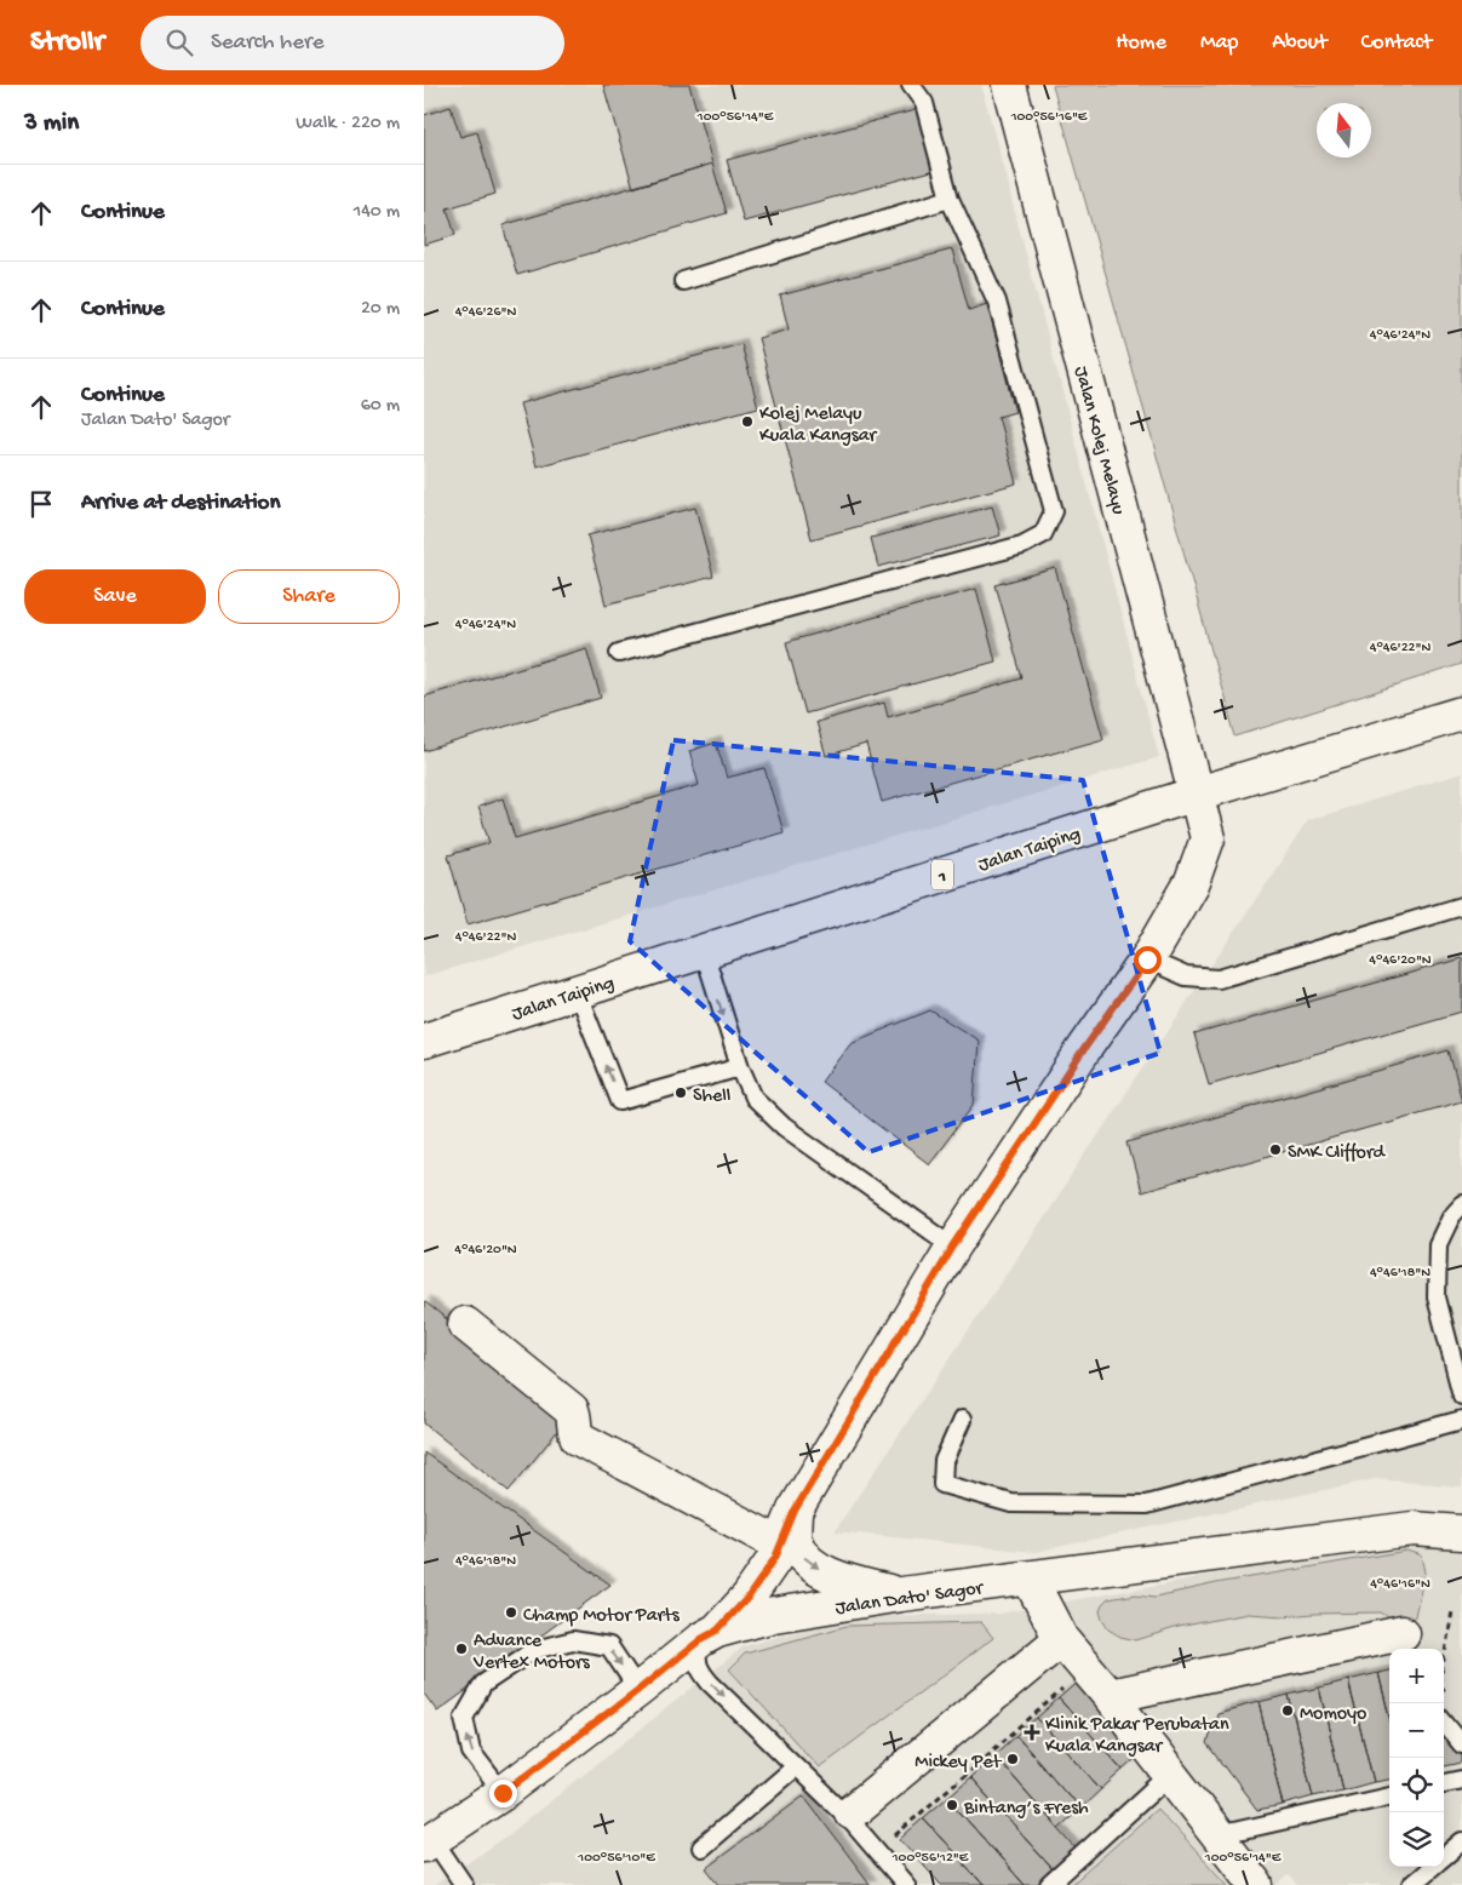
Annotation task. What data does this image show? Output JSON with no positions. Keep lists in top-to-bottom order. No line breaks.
{"streets":{"main road":["Jalan Kolej Melayu","Jalan Taiping","1","Jalan Dato' Sagor"]},"crossings":[["Jalan Kolej Melayu","Jalan Taiping"]],"places":{"other":["Kolej Melayu Kuala Kangsar","Shell","SMK Clifford","Champ Motor Parts","Advance Vertex Motors","Momoyo","Mickey Pet","Bintang’s Fresh"],"health":["Klinik Pakar Perubatan Kuala Kangsar"]},"north":"top","page":{"header":"Strollr","search":"Search here","nav":["Home","Map","About","Contact"],"heading":["3 min","Walk · 220 m"],"list":[["Continue","140 m"],["Continue","20 m"],["Continue","Jalan Dato' Sagor","60 m"],"Arrive at destination"],"buttons":["Save","Share"],"map_buttons":["+","−"]},"coordinates":["100°56'14\"E","100°56'16\"E","4°46'26\"N","4°46'24\"N","4°46'22\"N","4°46'20\"N","4°46'18\"N","4°46'16\"N","100°56'10\"E","100°56'12\"E"]}
